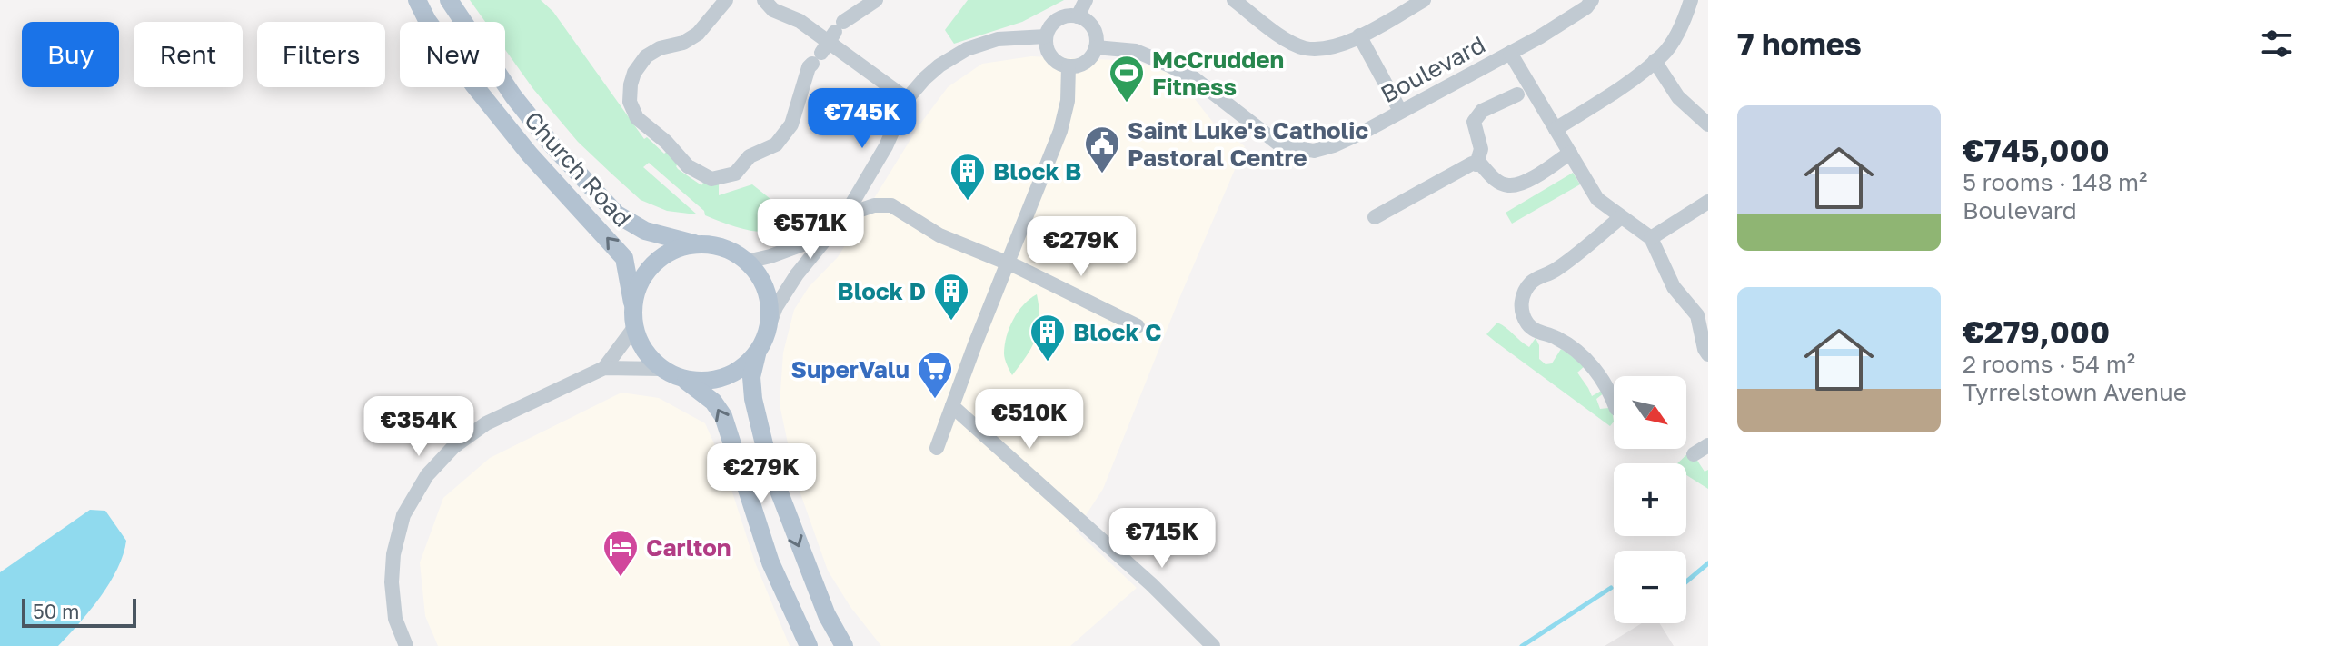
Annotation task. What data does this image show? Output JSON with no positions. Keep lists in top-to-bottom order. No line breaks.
{"streets":{"main road":["Church Road"],"street":["Boulevard"]},"places":{"sports":["McCrudden Fitness"],"public building":["Saint Luke's Catholic Pastoral Centre"],"building":["Block B","Block D","Block C"],"supermarket":["SuperValu"],"hotel":["Carlton"]},"scale_bar":"50 m","north":"bottom right","page":{"heading":"7 homes","chip":["Buy","Rent","Filters","New"],"list":[{"name":"€745,000","note":"5 rooms · 148 m² · Boulevard"},{"name":"€279,000","note":"2 rooms · 54 m² · Tyrrelstown Avenue"}],"price":["€745K","€571K","€279K","€510K","€354K","€279K","€715K"],"map_buttons":["+","−"],"scale":"50 m"}}
